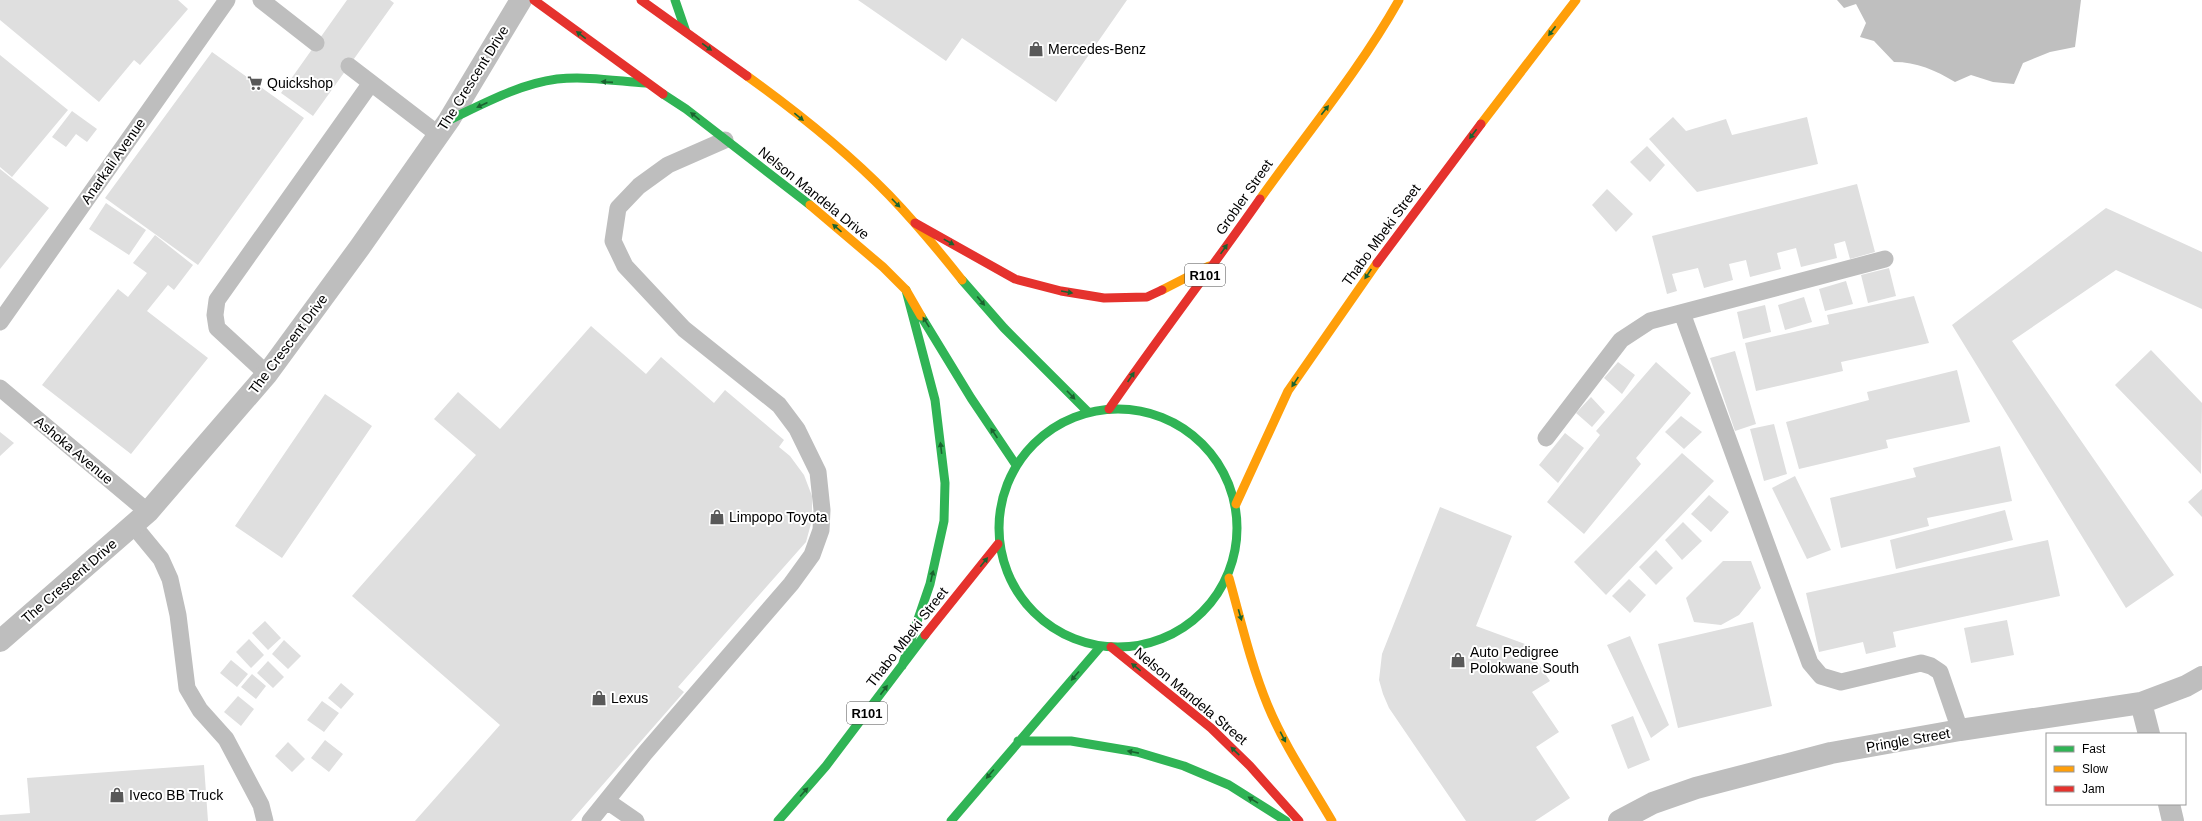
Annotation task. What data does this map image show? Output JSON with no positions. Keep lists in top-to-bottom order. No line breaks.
{"streets":{"main road":["Nelson Mandela Drive","Grobler Street","Thabo Mbeki Street","R101","Nelson Mandela Street"],"street":["The Crescent Drive","Pringle Street"],"lane":["Anarkali Avenue","Ashoka Avenue"]},"crossings":[["The Crescent Drive","Ashoka Avenue"],["Nelson Mandela Drive","Thabo Mbeki Street"],["Grobler Street","Thabo Mbeki Street"],["Thabo Mbeki Street","Nelson Mandela Street"]],"one_way":["Grobler Street"],"places":{"shop":["Mercedes-Benz","Limpopo Toyota","Auto Pedigree Polokwane South","Lexus","Iveco BB Truck"],"supermarket":["Quickshop"]},"legend":["Fast","Slow","Jam"]}
